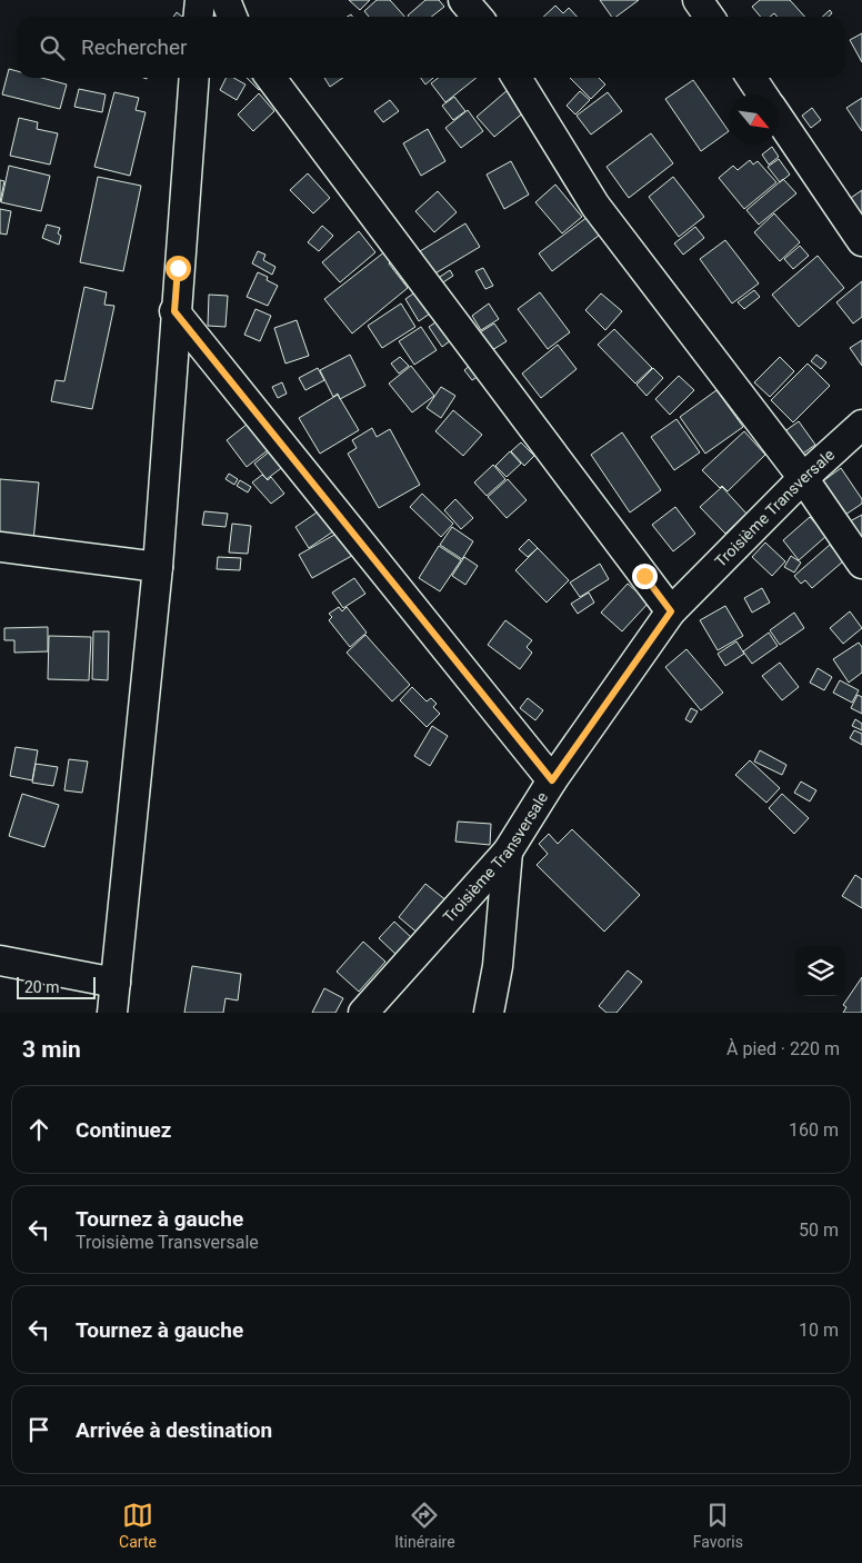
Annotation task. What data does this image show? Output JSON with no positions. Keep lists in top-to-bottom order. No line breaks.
{"streets":{"street":["Troisième Transversale"]},"scale_bar":"20 m","north":"bottom right","page":{"search":"Rechercher","scale":"20 m","heading":["3 min","À pied · 220 m"],"list":[["Continuez","160 m"],["Tournez à gauche","Troisième Transversale","50 m"],["Tournez à gauche","10 m"],"Arrivée à destination"],"nav":["Carte","Itinéraire","Favoris"]}}
